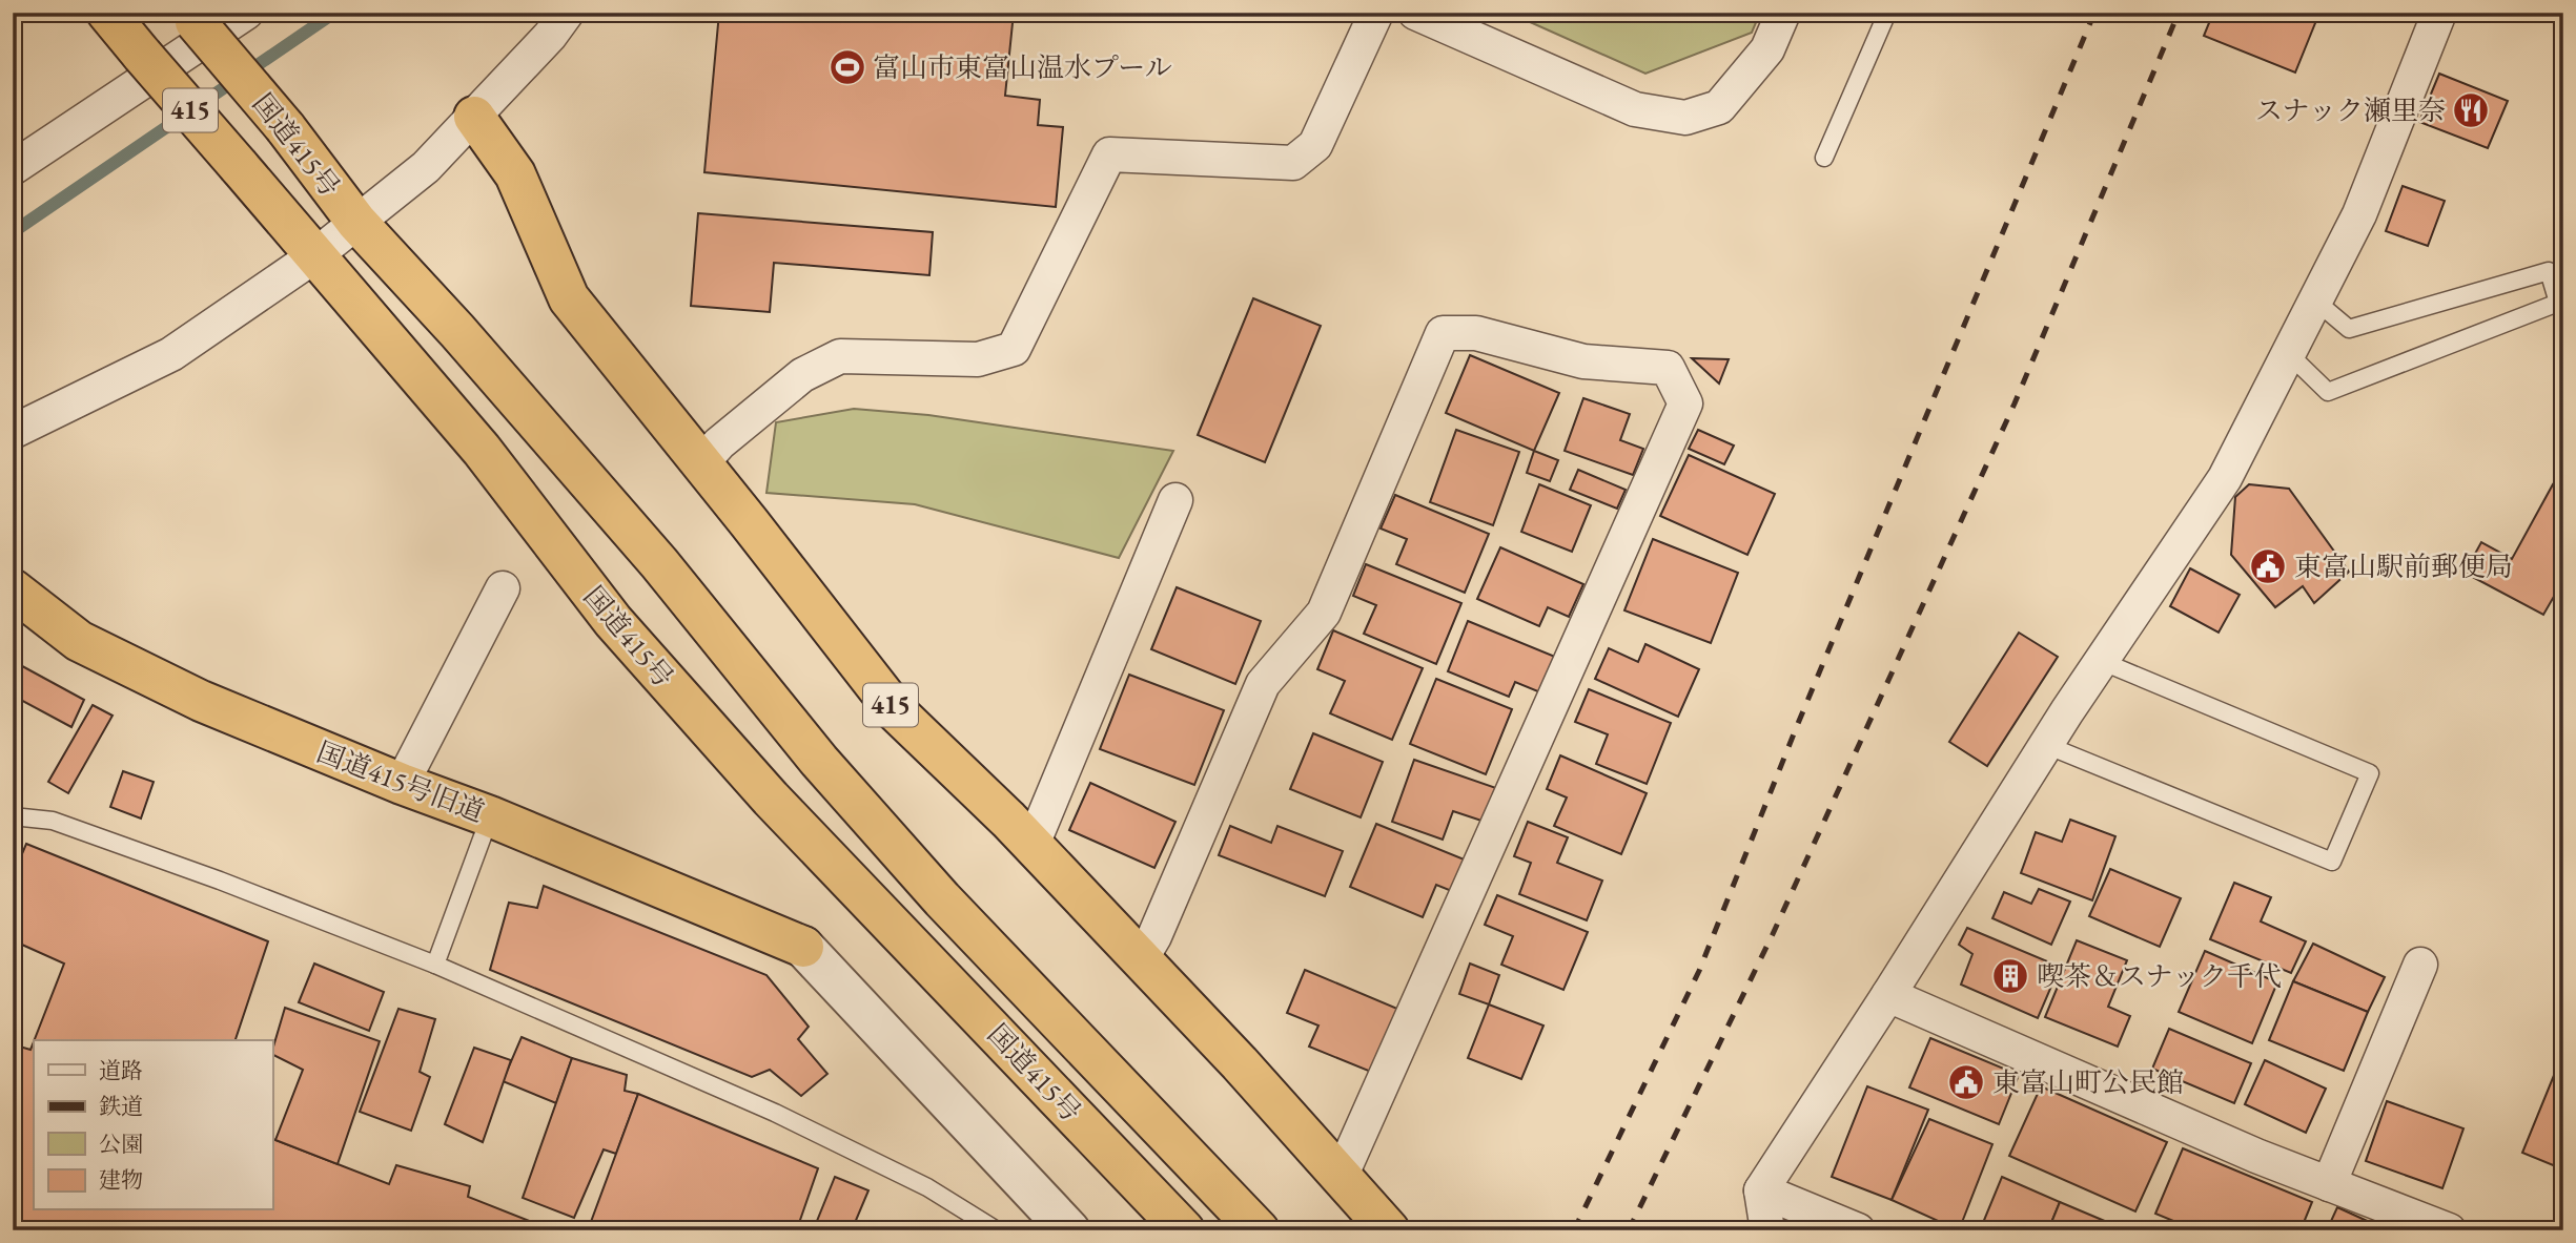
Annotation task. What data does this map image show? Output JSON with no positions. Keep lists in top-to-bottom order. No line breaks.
{"streets":{"highway":["415","国道415号","国道415号旧道"]},"places":{"sports":["富山市東富山温水プール"],"restaurant":["スナック瀬里奈"],"public building":["東富山駅前郵便局","東富山町公民館"],"building":["喫茶＆スナック千代"]},"legend":["道路","鉄道","公園","建物"]}
